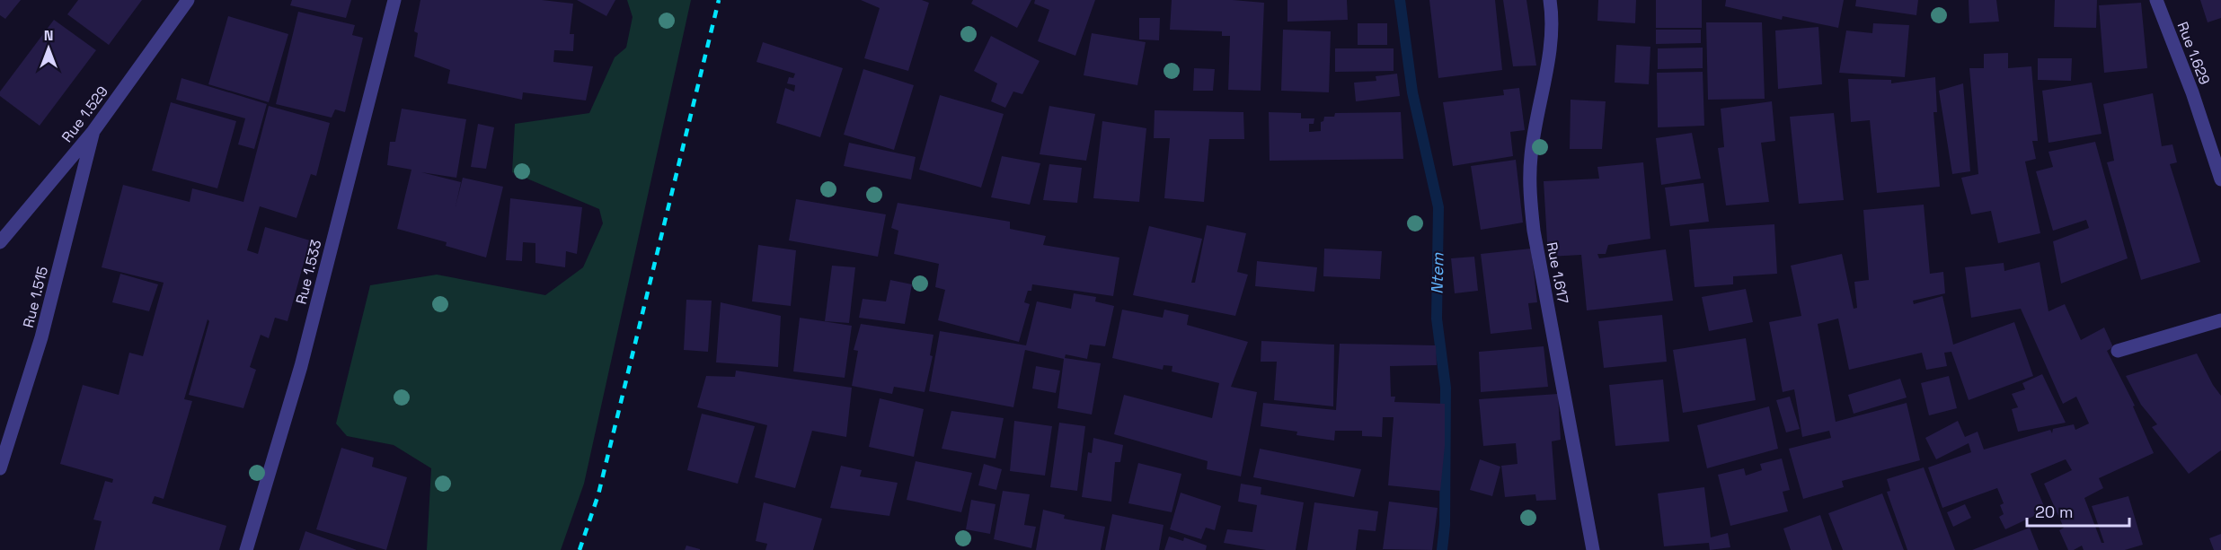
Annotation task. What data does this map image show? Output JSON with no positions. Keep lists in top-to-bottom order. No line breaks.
{"streets":{"street":["Rue 1.629","Rue 1.529","Rue 1.533","Rue 1.617","Rue 1.515"]},"crossings":[["Rue 1.529","Rue 1.515"]],"water":["Ntem"],"scale_bar":"20 m","north":"top"}
